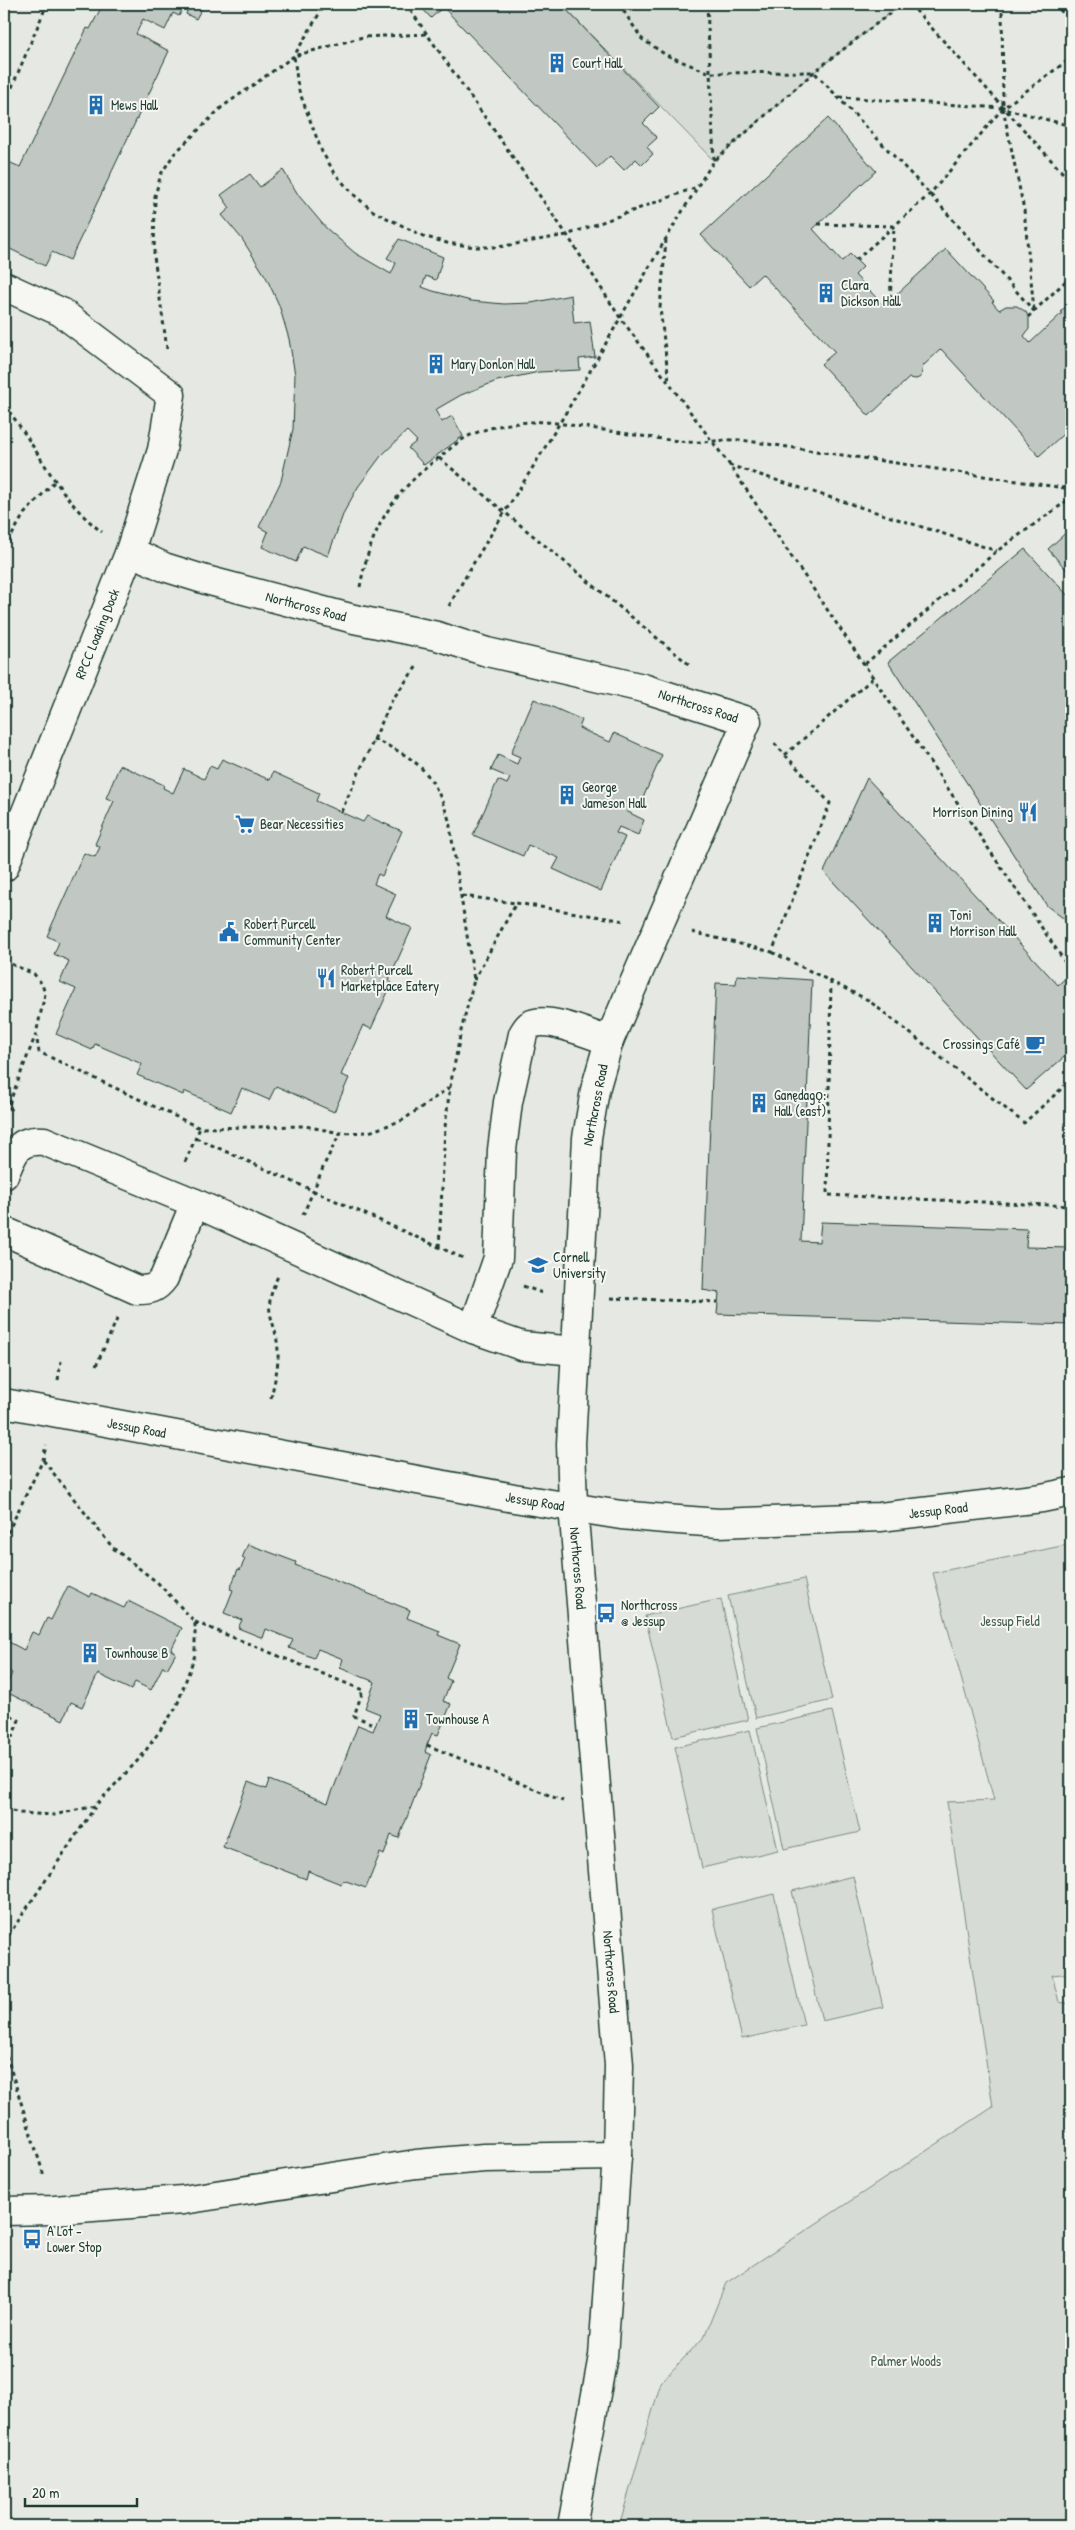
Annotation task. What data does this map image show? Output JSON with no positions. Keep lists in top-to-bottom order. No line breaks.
{"streets":{"street":["Northcross Road","RPCC Loading Dock","Jessup Road"]},"crossings":[["Northcross Road","RPCC Loading Dock"],["Northcross Road","Jessup Road"]],"parks":["Jessup Field","Palmer Woods"],"places":{"building":["Court Hall","Mews Hall","Clara Dickson Hall","Mary Donlon Hall","George Jameson Hall","Toni Morrison Hall","Ganędagǫ: Hall (east)","Townhouse B","Townhouse A"],"restaurant":["Morrison Dining","Robert Purcell Marketplace Eatery"],"supermarket":["Bear Necessities"],"public building":["Robert Purcell Community Center"],"cafe":["Crossings Café"],"school or university":["Cornell University"],"bus stop":["Northcross @ Jessup","A Lot - Lower Stop"]},"scale_bar":"20 m"}
